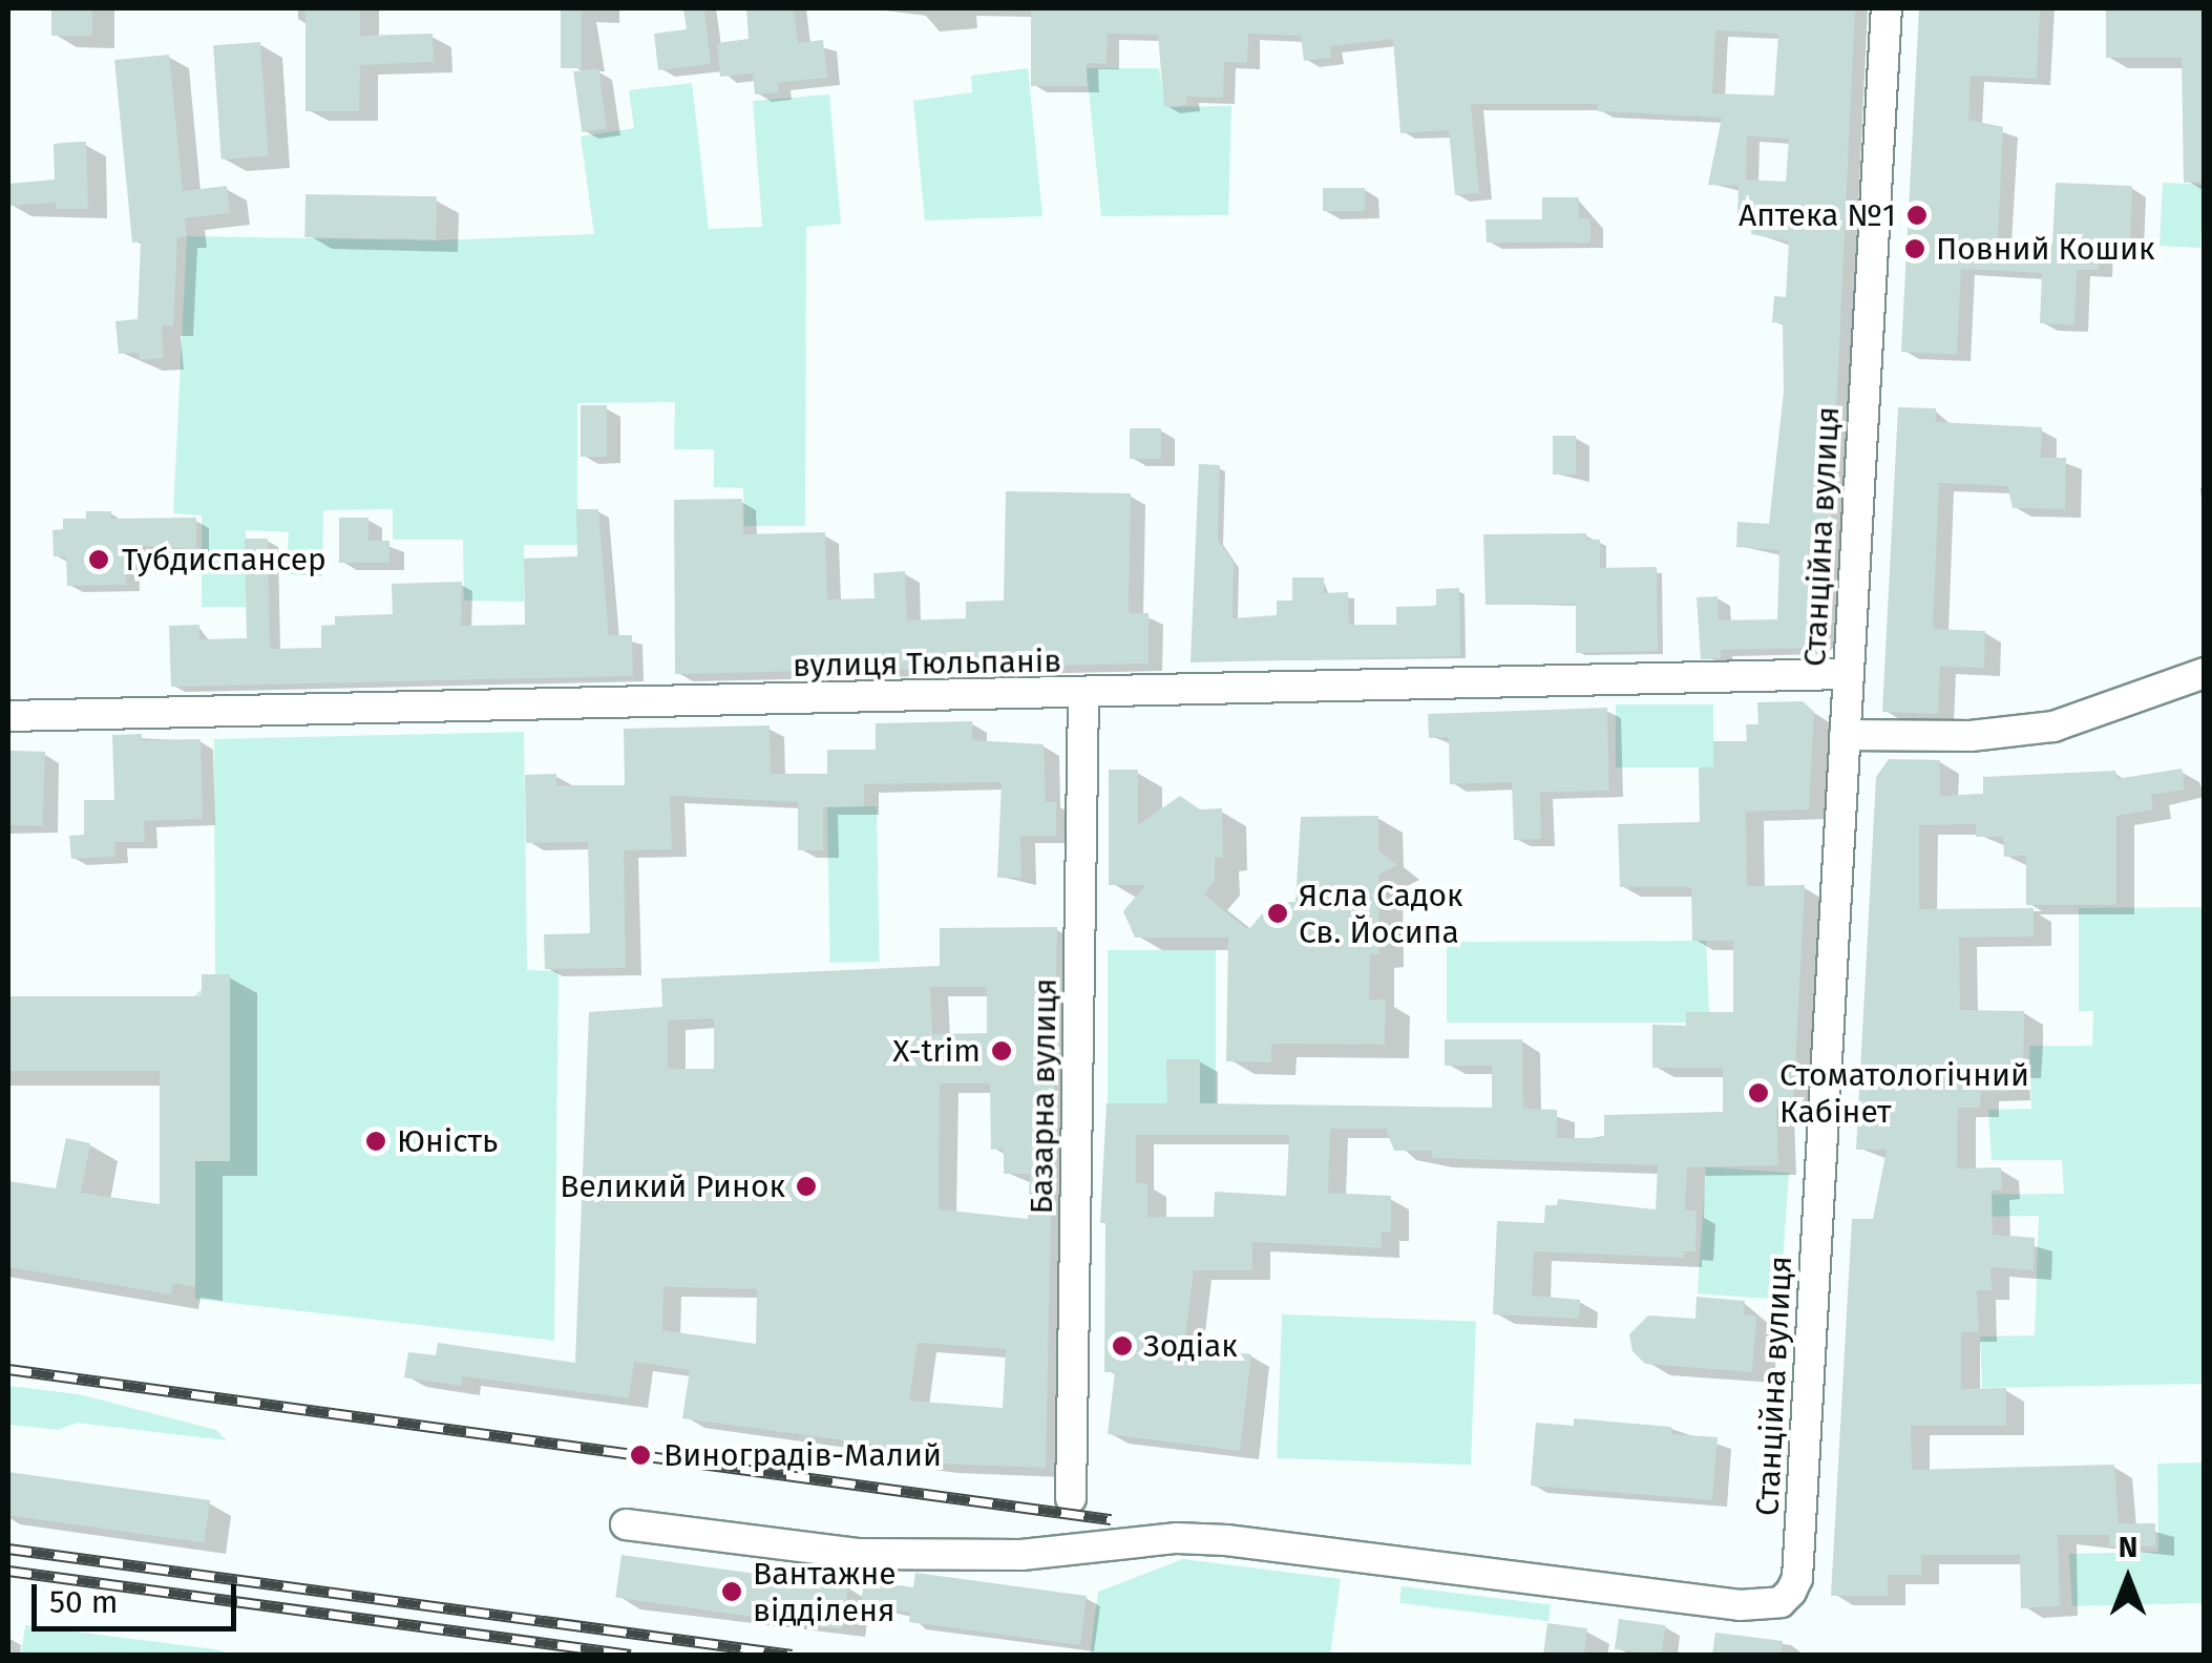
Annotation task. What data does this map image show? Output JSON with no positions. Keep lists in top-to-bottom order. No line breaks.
{"streets":{"street":["Станційна вулиця","вулиця Тюльпанів","Базарна вулиця"]},"crossings":[["Станційна вулиця","вулиця Тюльпанів"],["вулиця Тюльпанів","Базарна вулиця"]],"places":["Аптека №1","Повний Кошик","Тубдиспансер","Ясла Садок Св. Йосипа","X-trim","Стоматологічний Кабінет","Юність","Великий Ринок","Зодіак","Виноградів-Малий","Вантажне відділеня"],"scale_bar":"50 m","north":"top"}
